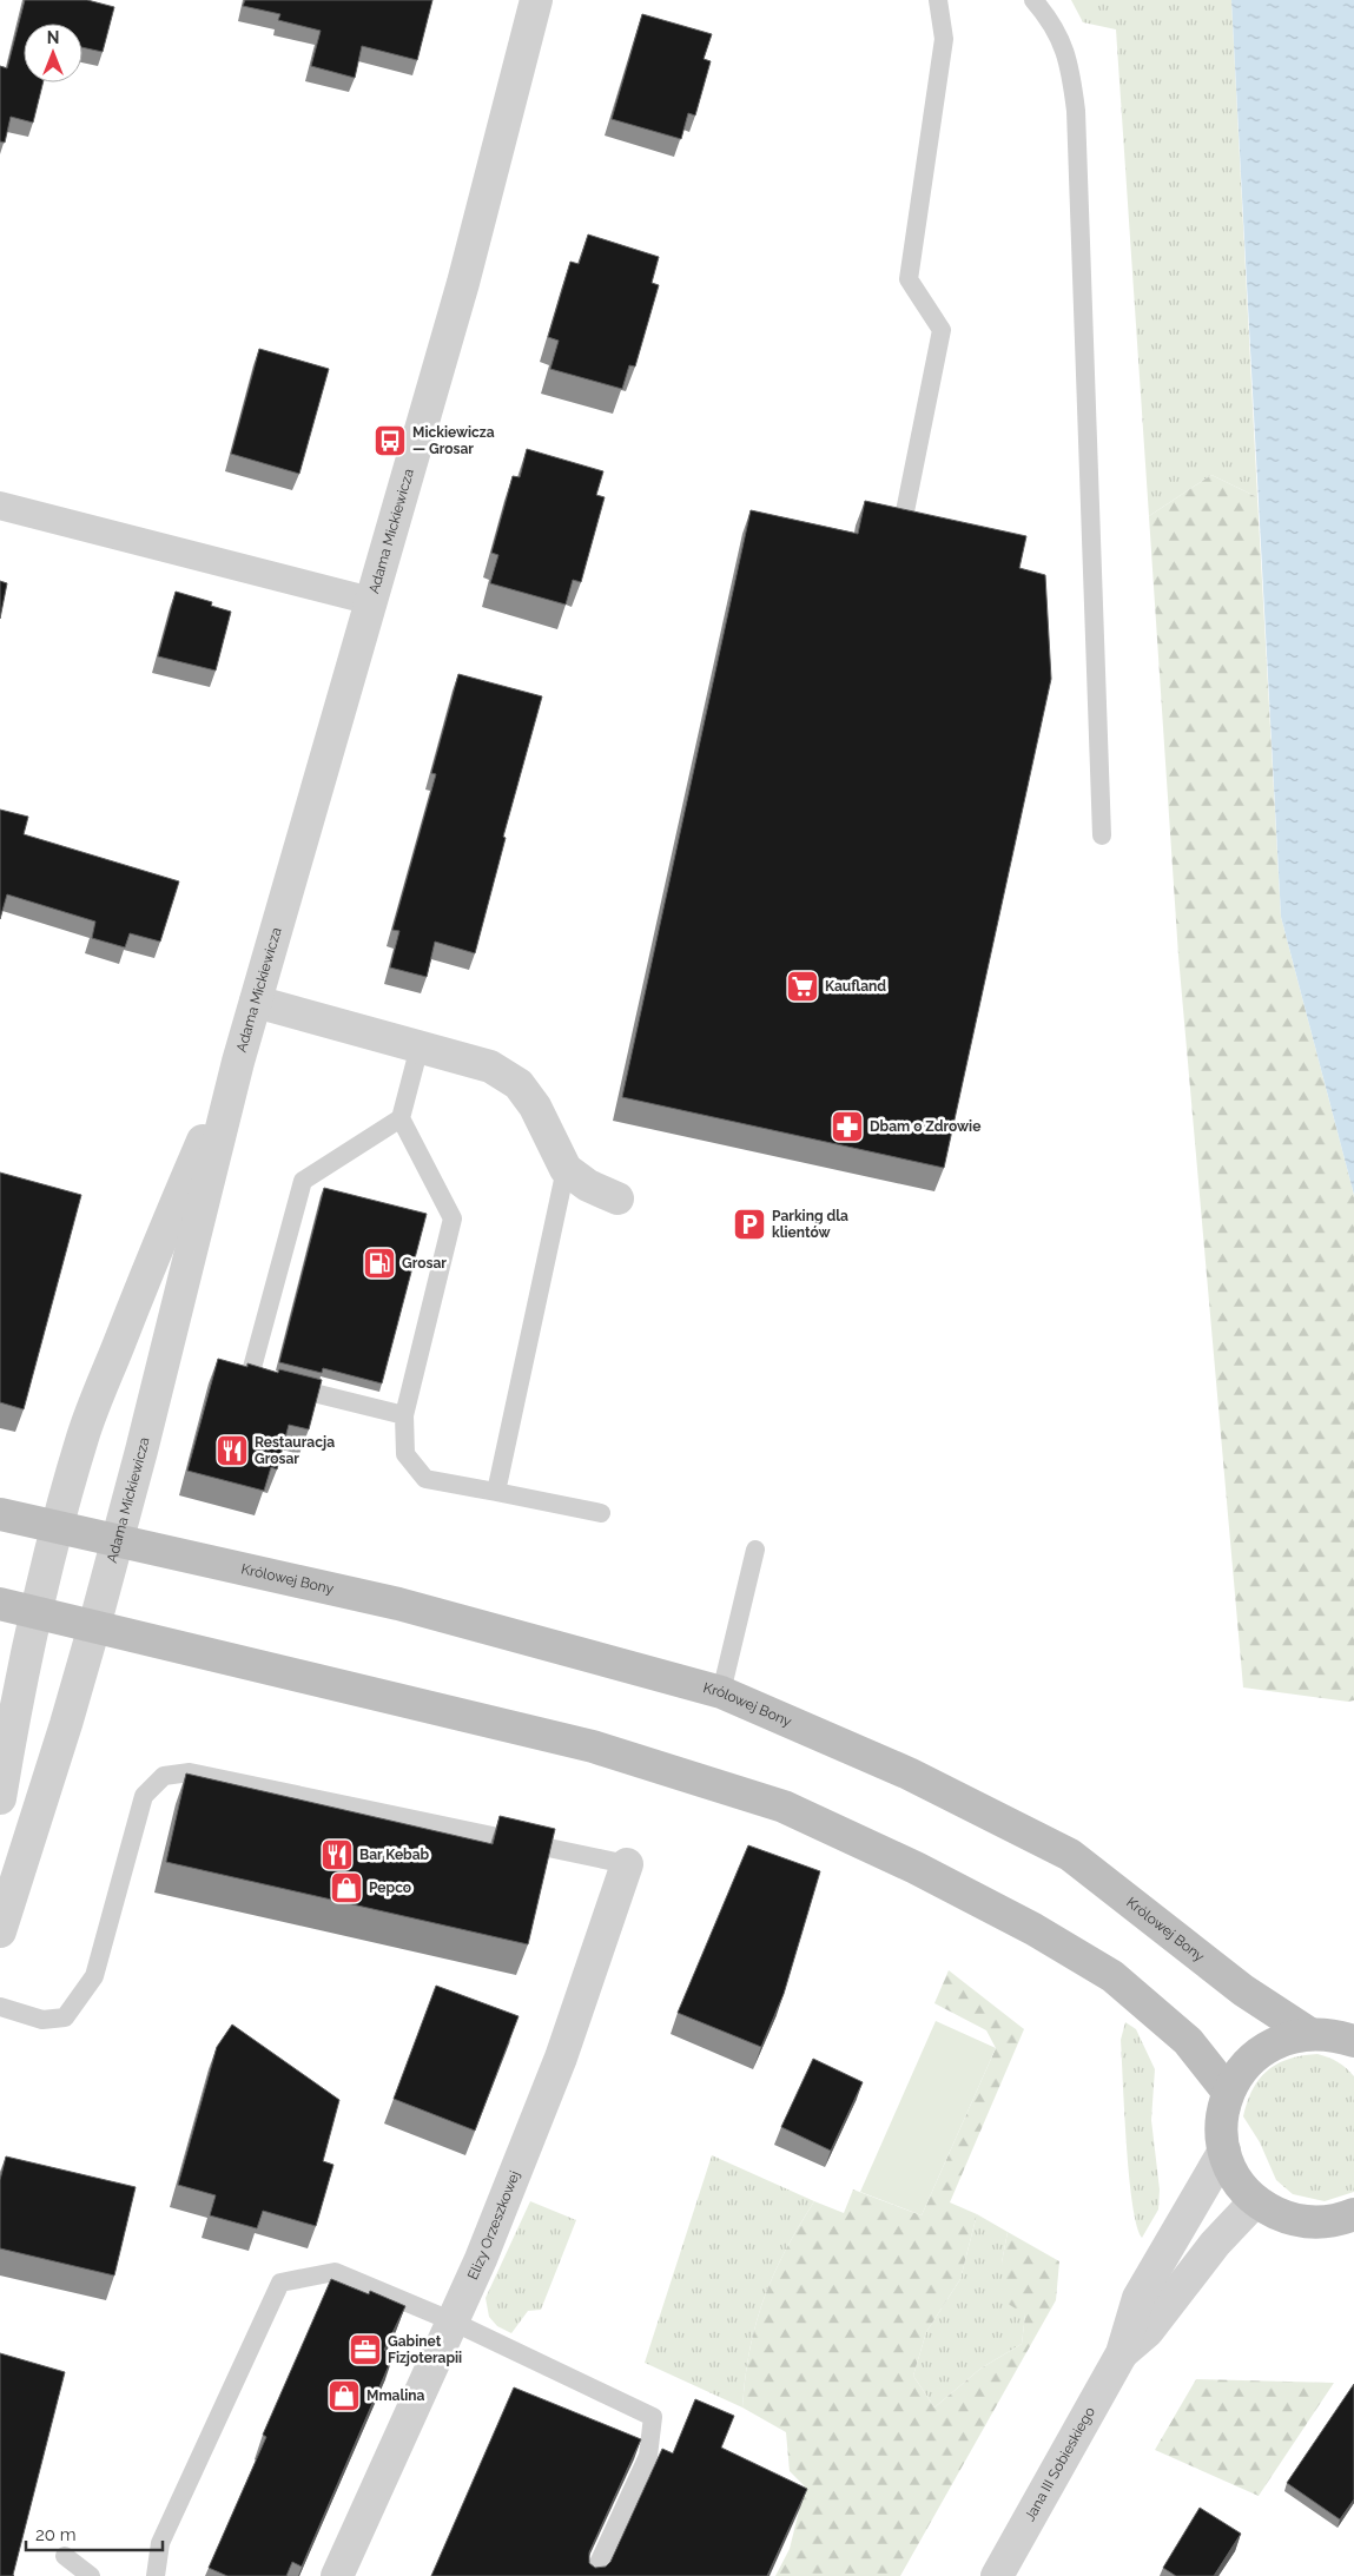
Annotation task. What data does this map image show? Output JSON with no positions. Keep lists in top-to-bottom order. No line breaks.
{"streets":{"main road":["Królowej Bony"],"street":["Adama Mickiewicza","Elizy Orzeszkowej","Jana III Sobieskiego"]},"crossings":[["Adama Mickiewicza","Królowej Bony"]],"places":{"bus stop":["Mickiewicza — Grosar"],"supermarket":["Kaufland"],"pharmacy":["Dbam o Zdrowie"],"parking":["Parking dla klientów"],"fuel station":["Grosar"],"restaurant":["Restauracja Grosar","Bar Kebab"],"shop":["Pepco","Mmalina"],"office":["Gabinet Fizjoterapii"]},"scale_bar":"20 m","north":"top"}
